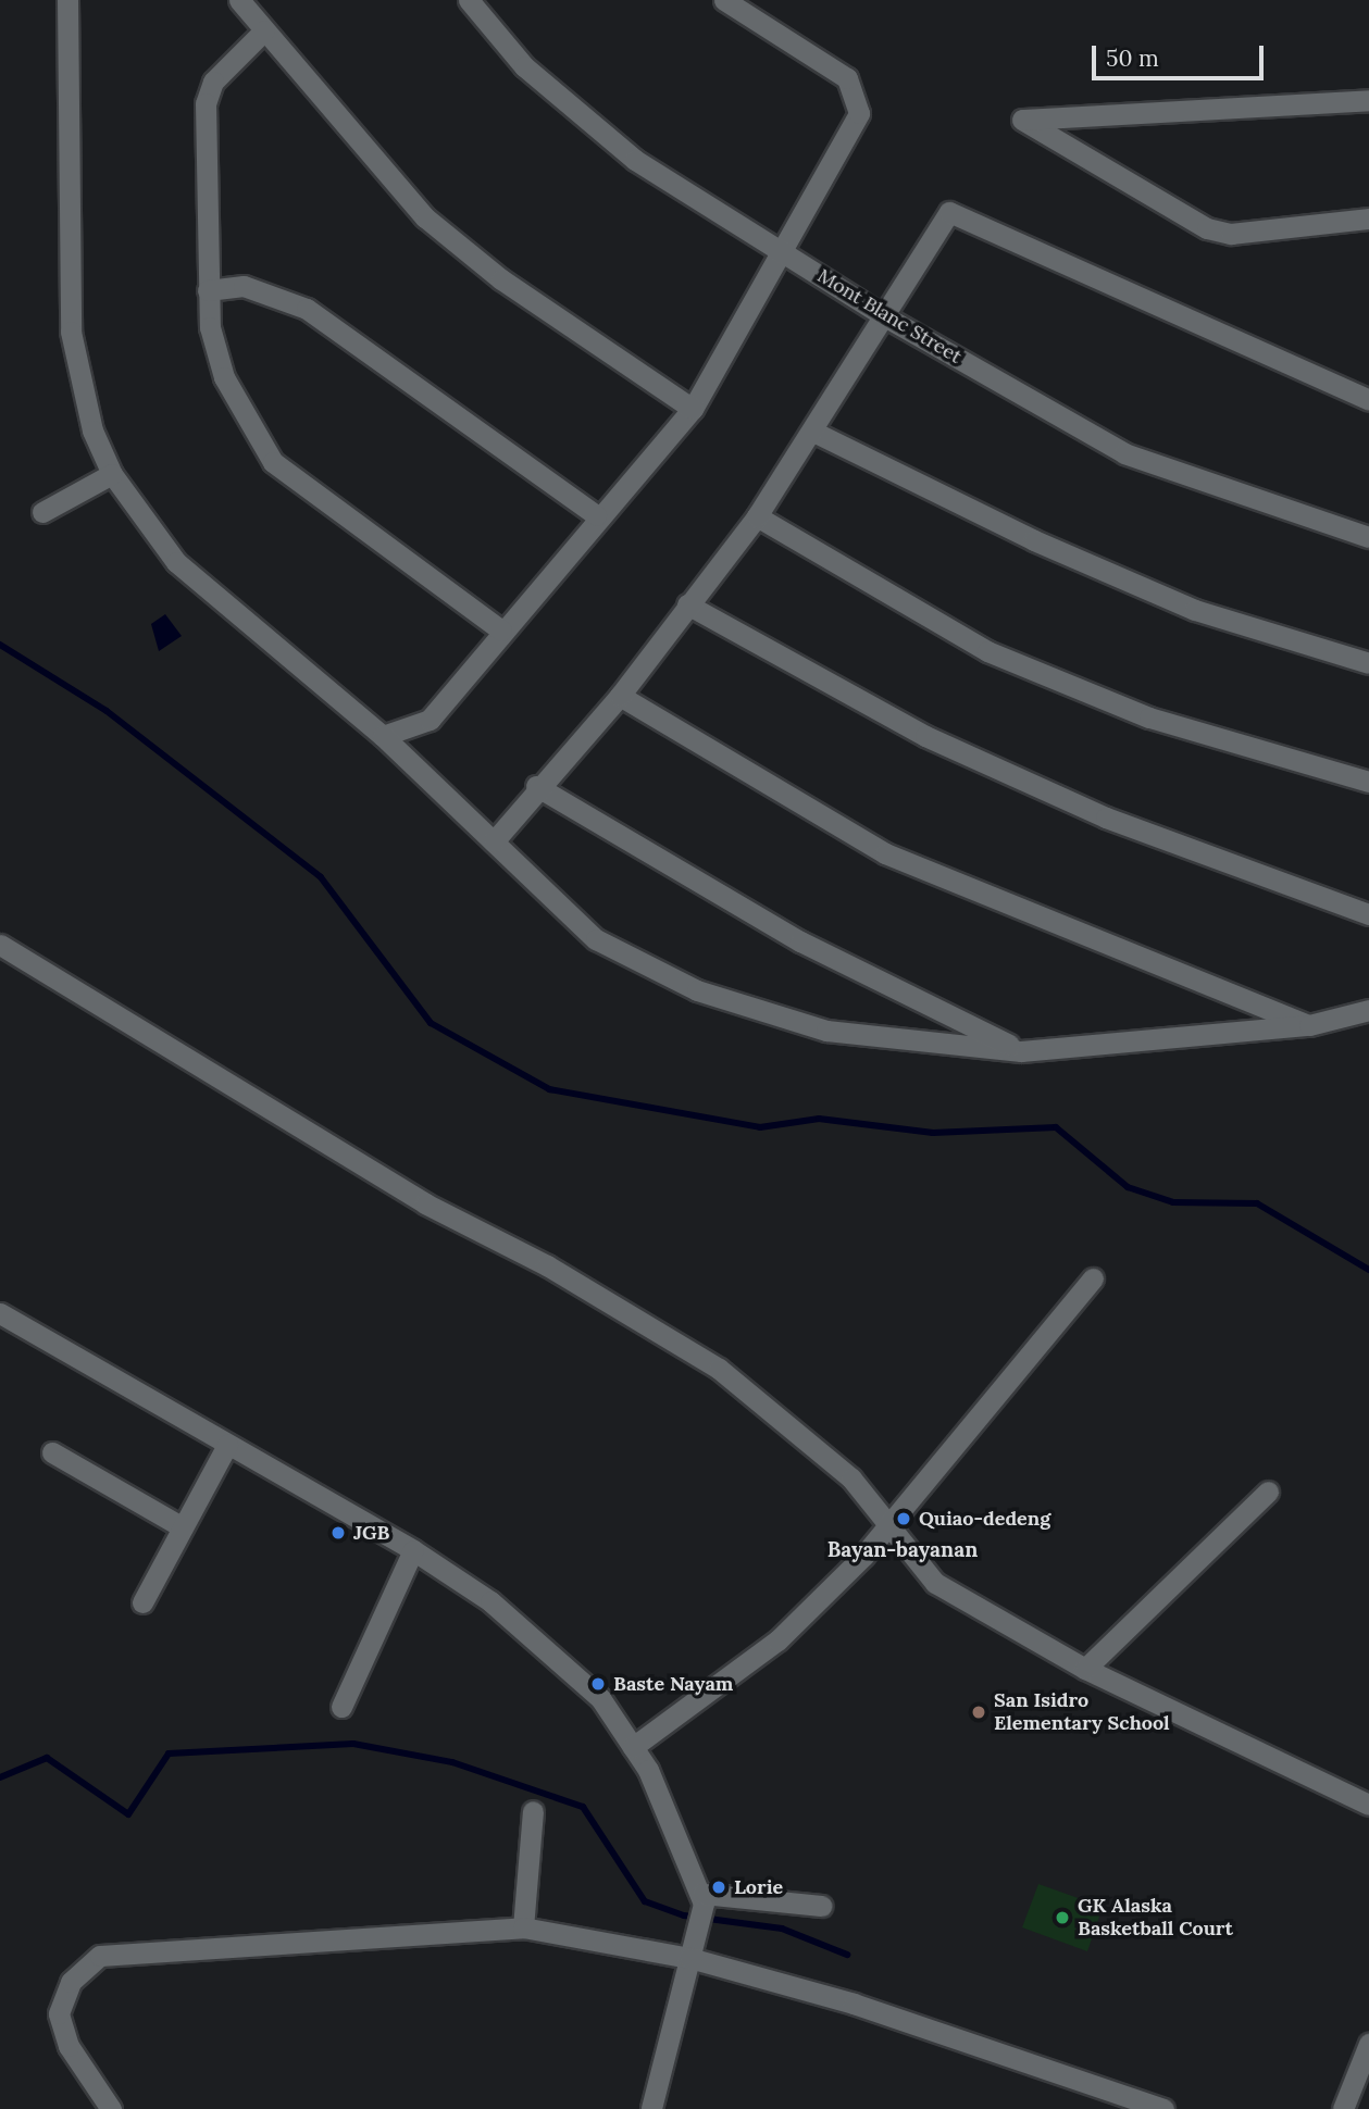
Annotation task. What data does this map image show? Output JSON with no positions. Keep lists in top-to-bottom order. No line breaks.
{"streets":{"street":["Mont Blanc Street"]},"districts":["Bayan-bayanan"],"places":["Quiao-dedeng","JGB","Baste Nayam","San Isidro Elementary School","Lorie","GK Alaska Basketball Court"],"scale_bar":"50 m"}
